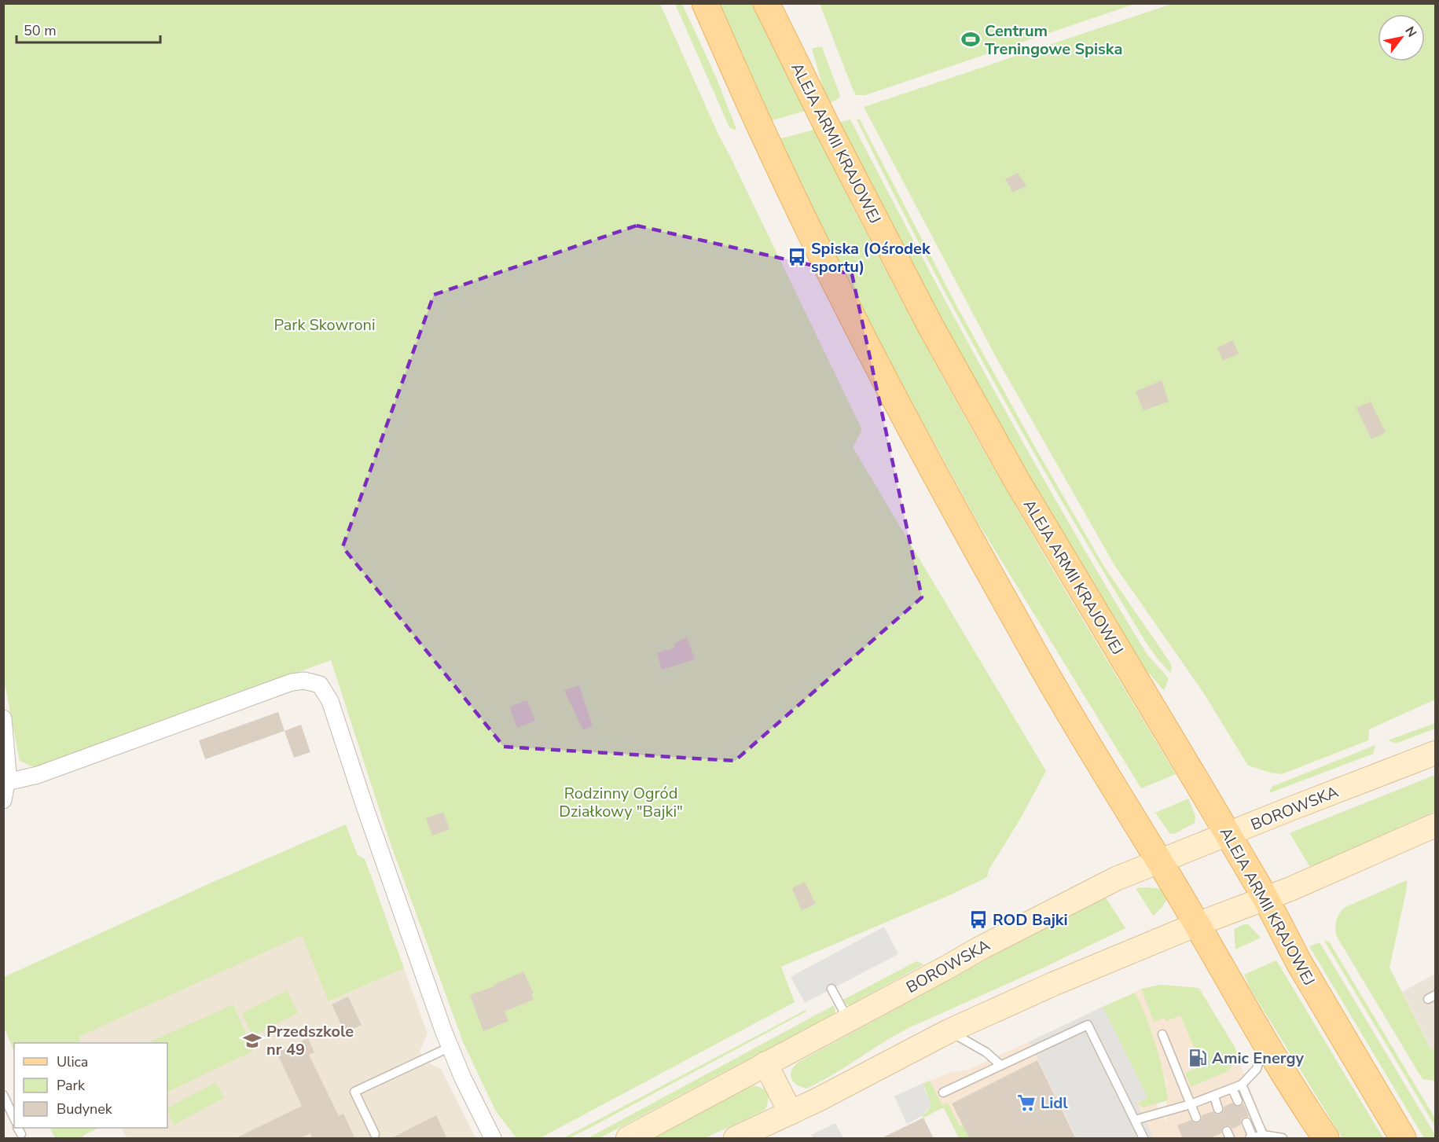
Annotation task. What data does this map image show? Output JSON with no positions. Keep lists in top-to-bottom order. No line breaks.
{"streets":{"main road":["ALEJA ARMII KRAJOWEJ"],"street":["BOROWSKA"]},"crossings":[["ALEJA ARMII KRAJOWEJ","BOROWSKA"]],"parks":["Park Skowroni","Rodzinny Ogród Działkowy \"Bajki\""],"places":{"sports":["Centrum Treningowe Spiska"],"bus stop":["Spiska (Ośrodek sportu)","ROD Bajki"],"school or university":["Przedszkole nr 49"],"fuel station":["Amic Energy"],"supermarket":["Lidl"]},"legend":["Ulica","Park","Budynek"],"scale_bar":"50 m","north":"top right"}
